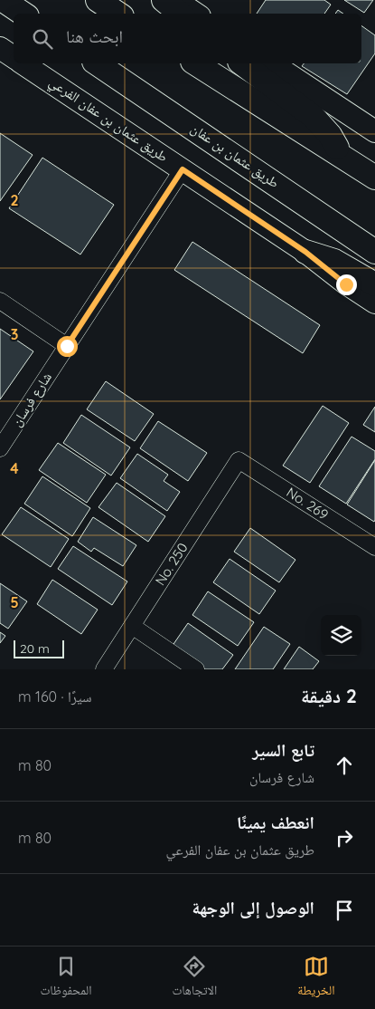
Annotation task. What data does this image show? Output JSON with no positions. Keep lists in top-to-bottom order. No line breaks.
{"streets":{"main road":["طريق عثمان بن عفان الفرعي","طريق عثمان بن عفان"],"street":["شارع فرسان","No. 269","No. 250"]},"crossings":[["طريق عثمان بن عفان الفرعي","شارع فرسان"],["No. 269","No. 250"]],"scale_bar":"20 m","page":{"search":"ابحث هنا","scale":"20 m","heading":["2 دقيقة","سيرًا · 160 m"],"list":[["تابع السير","شارع فرسان","80 m"],["انعطف يمينًا","طريق عثمان بن عفان الفرعي","80 m"],"الوصول إلى الوجهة"],"nav":["الخريطة","الاتجاهات","المحفوظات"]},"grid":{"rows":["2","3","4","5"]}}
